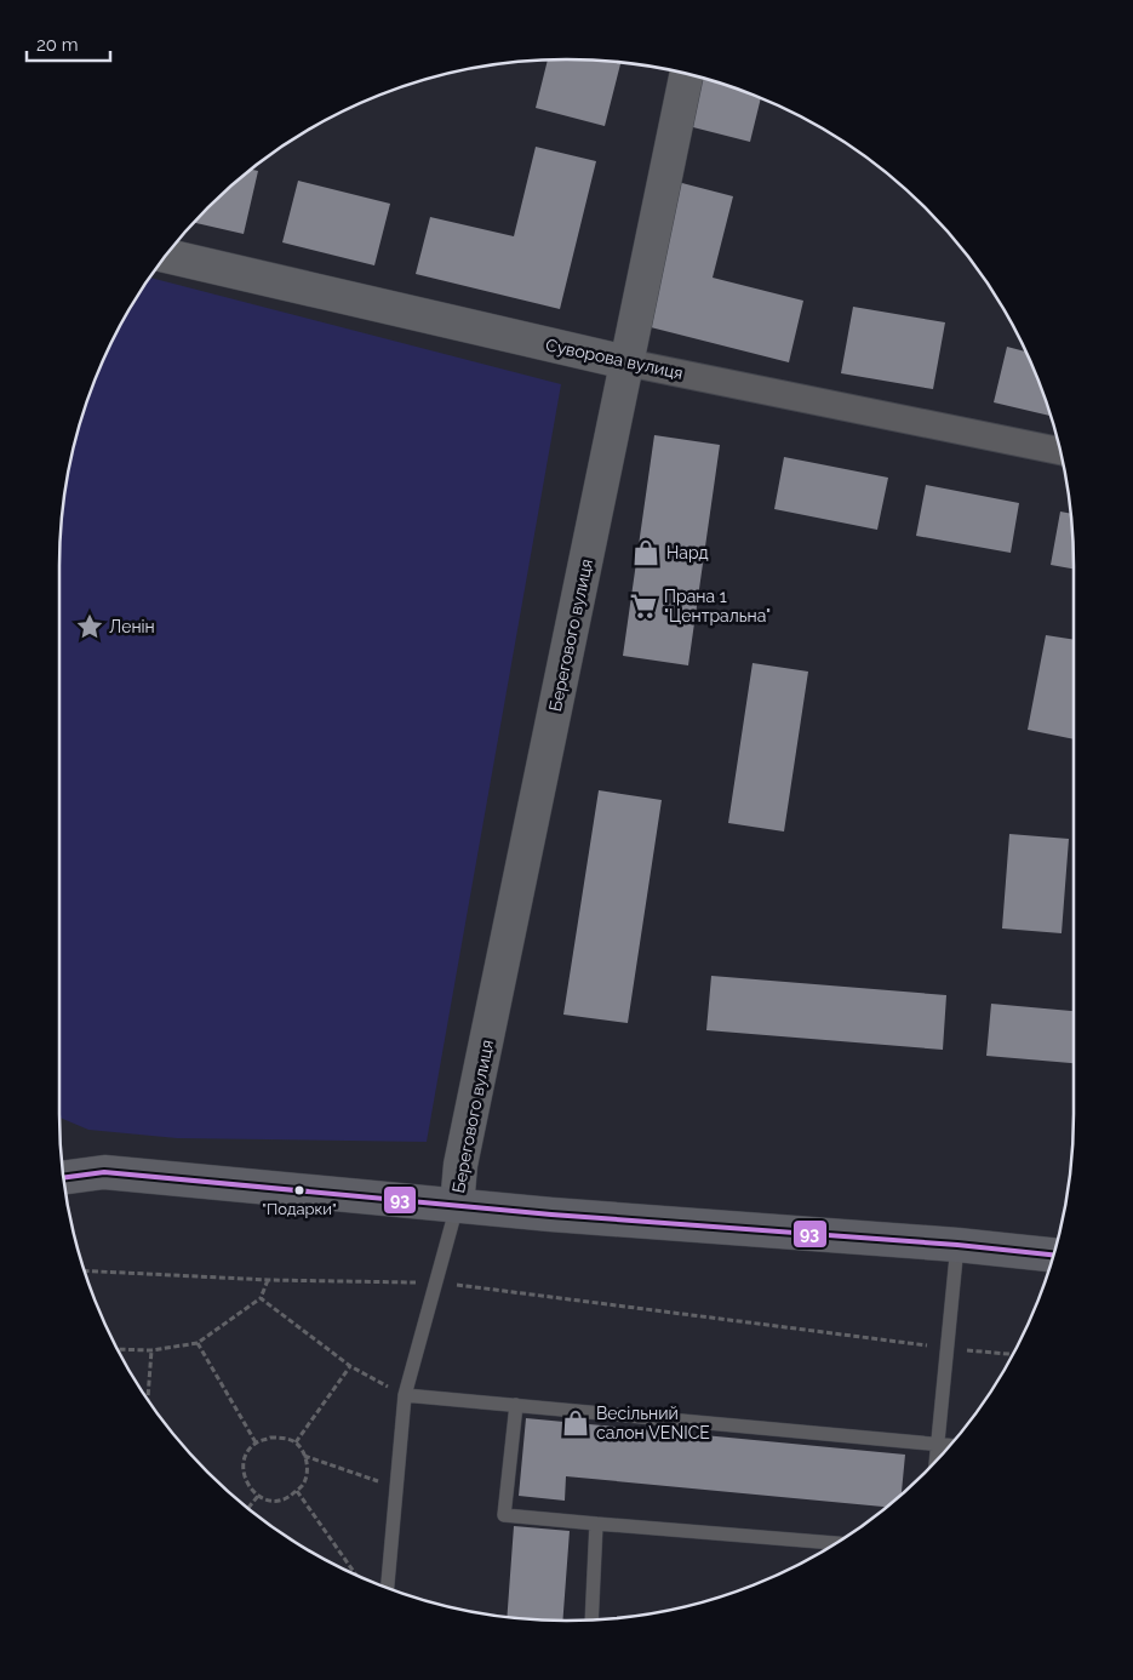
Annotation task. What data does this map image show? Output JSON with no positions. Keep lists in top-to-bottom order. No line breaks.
{"streets":{"street":["Суворова вулиця","Берегового вулиця"]},"crossings":[["Суворова вулиця","Берегового вулиця"]],"places":{"shop":["Нард","Весільний салон VENICE"],"supermarket":["Прана 1 \"Центральна\""],"place":["Ленін"],"other":["\"Подарки\""]},"lines":["transit line 93"],"scale_bar":"20 m"}
